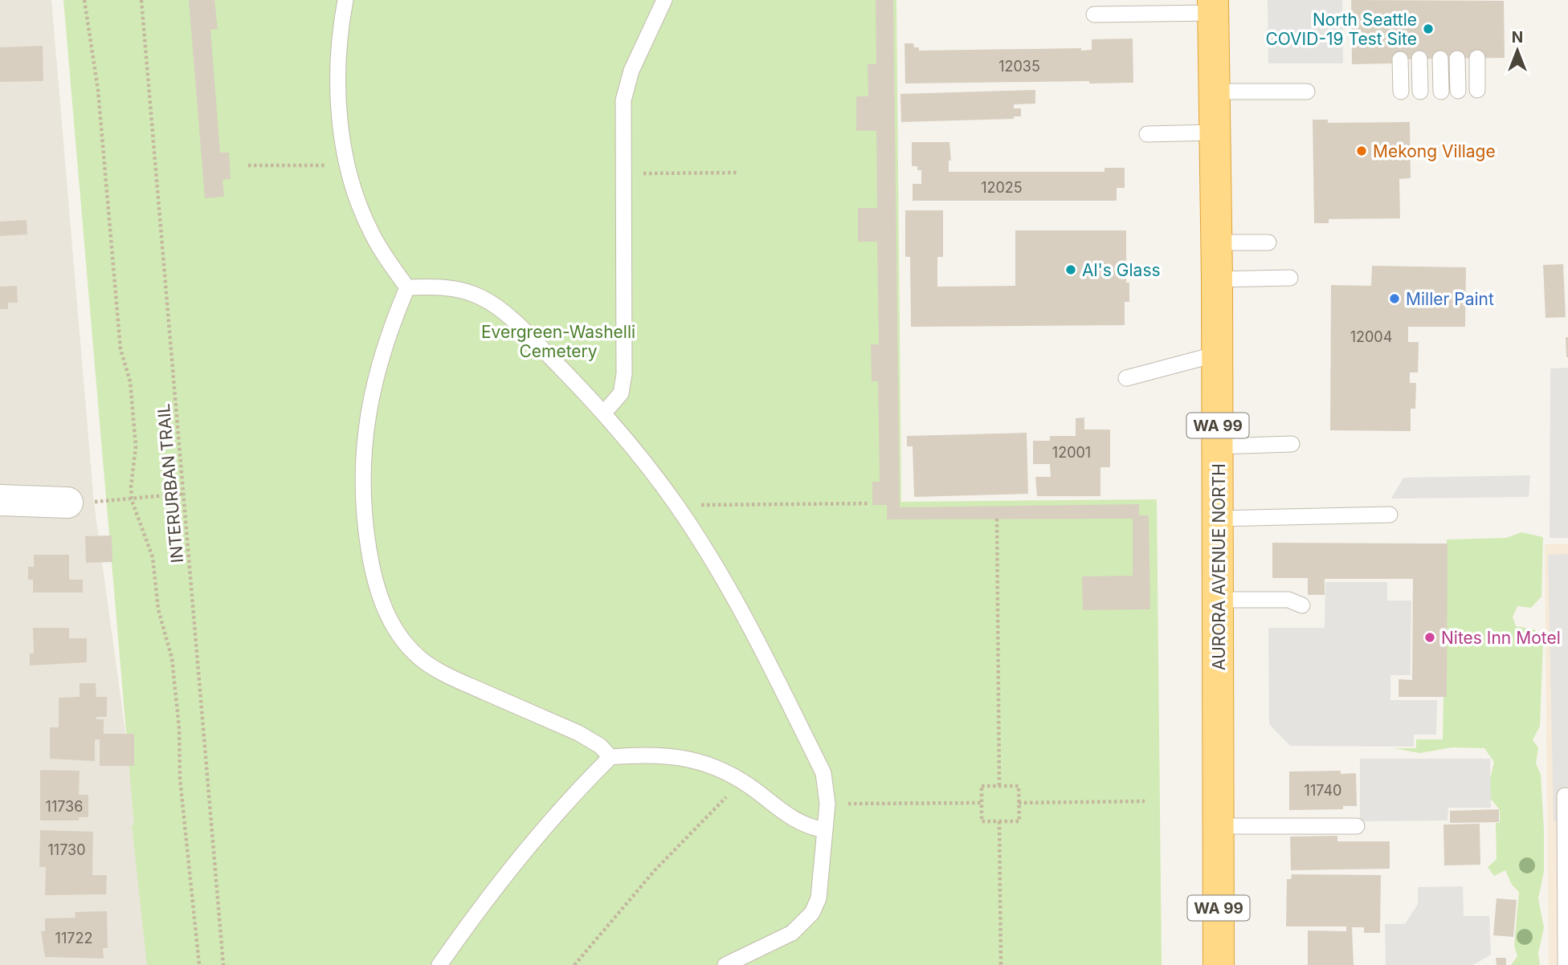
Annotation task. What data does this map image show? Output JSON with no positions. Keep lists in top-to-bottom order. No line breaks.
{"streets":{"highway":["WA 99","AURORA AVENUE NORTH"],"path":["INTERURBAN TRAIL"]},"parks":["Evergreen-Washelli Cemetery"],"places":["North Seattle COVID-19 Test Site","Mekong Village","Al's Glass","Miller Paint","Nites Inn Motel"],"house_numbers":["12035","12025","12004","12001","11740","11736","11730","11722"],"north":"top"}
